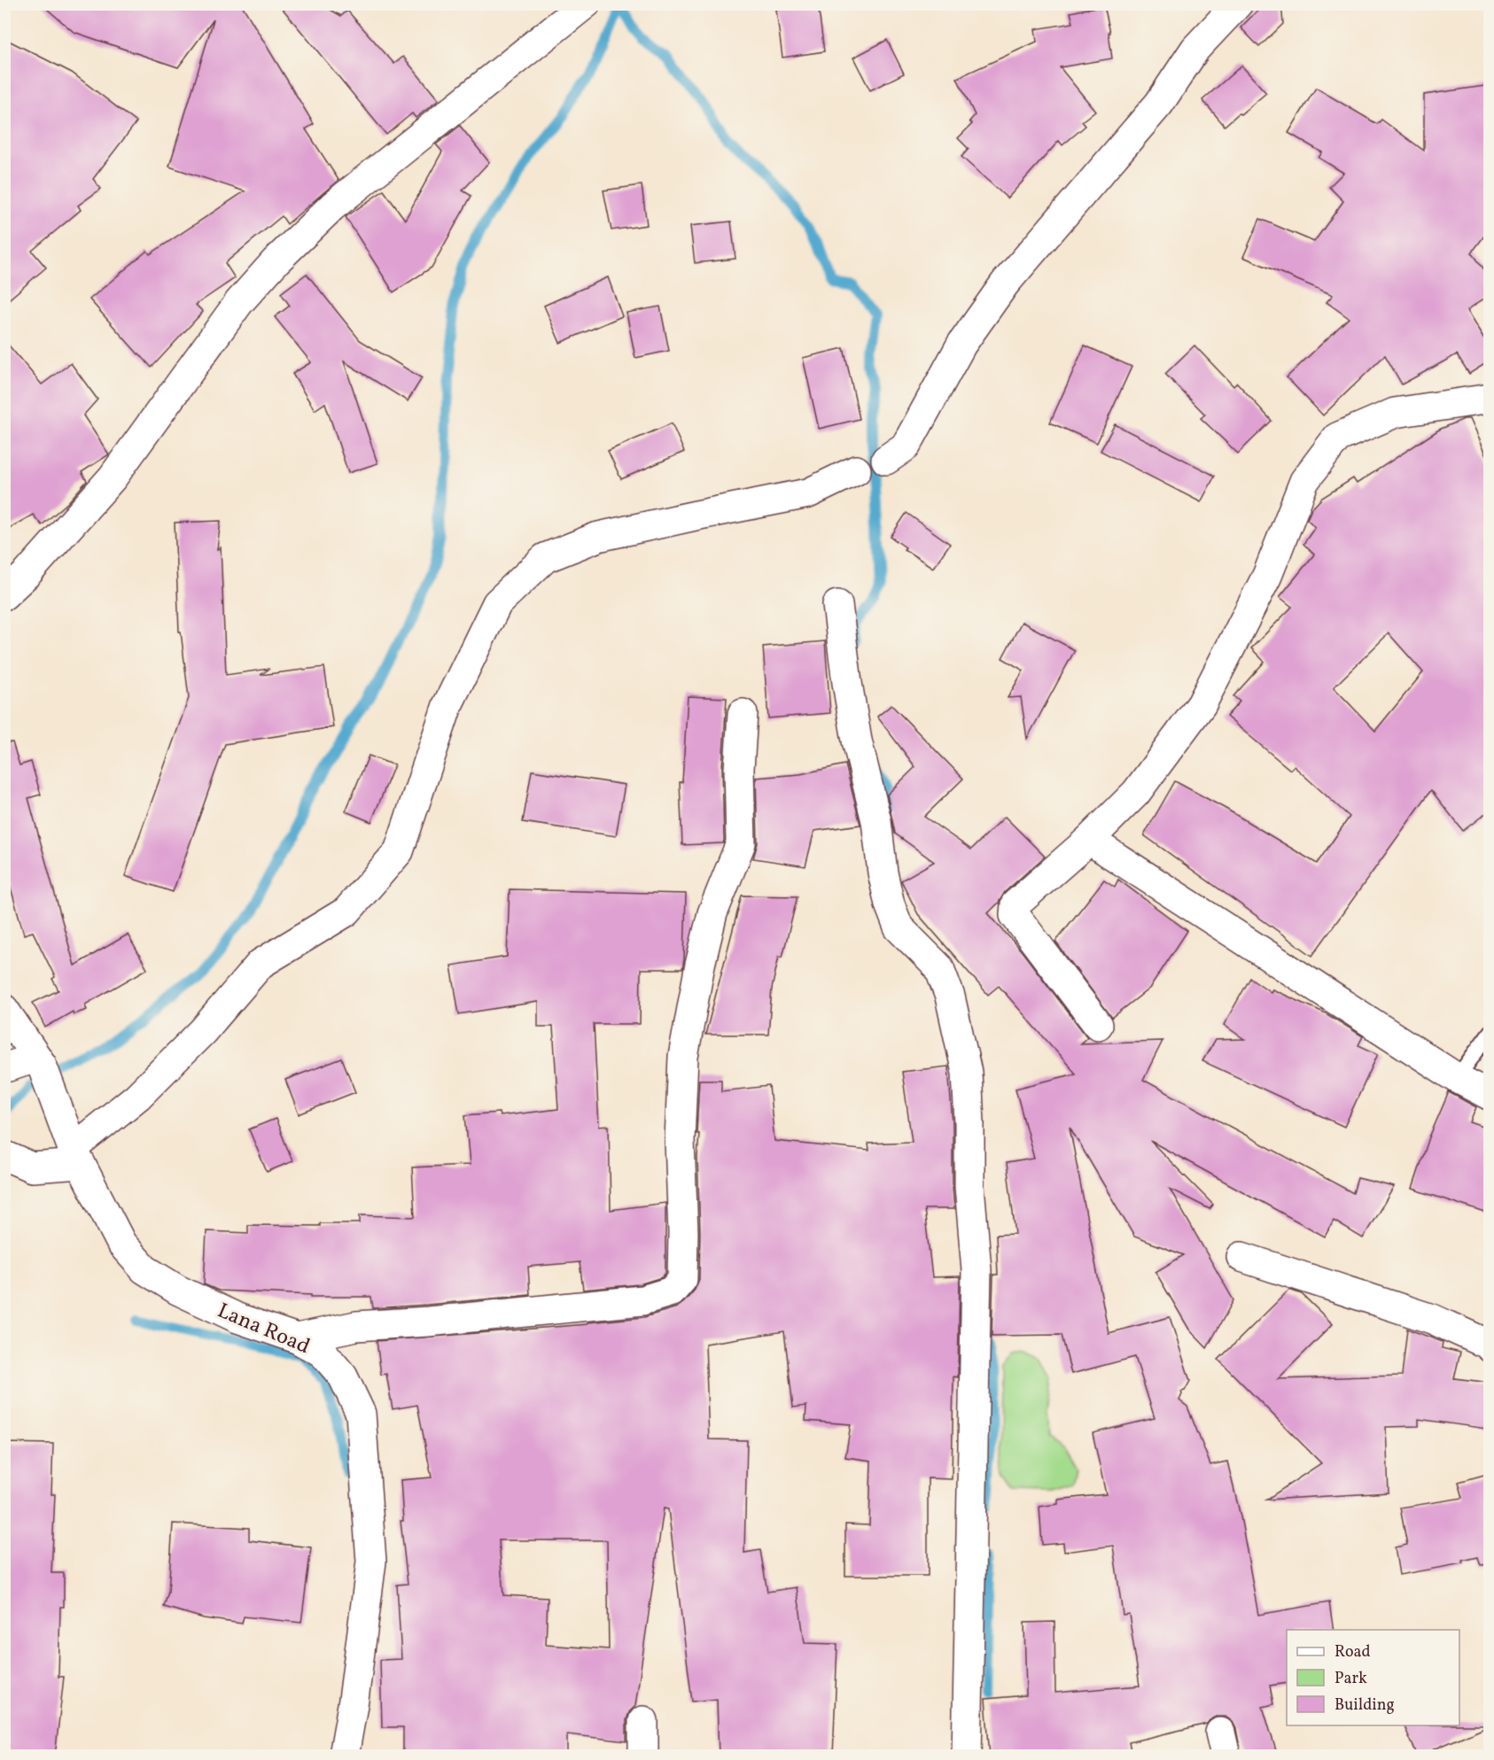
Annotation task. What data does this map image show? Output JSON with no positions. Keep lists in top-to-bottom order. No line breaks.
{"streets":{"street":["Lana Road"]},"legend":["Road","Park","Building"]}
